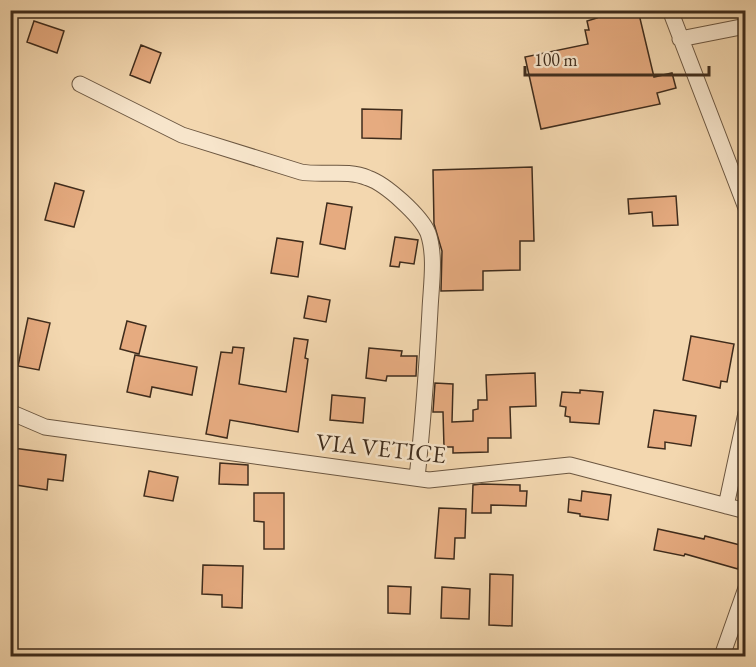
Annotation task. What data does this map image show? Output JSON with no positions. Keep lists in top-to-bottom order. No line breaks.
{"streets":{"street":["VIA VETICE"]},"scale_bar":"100 m"}
